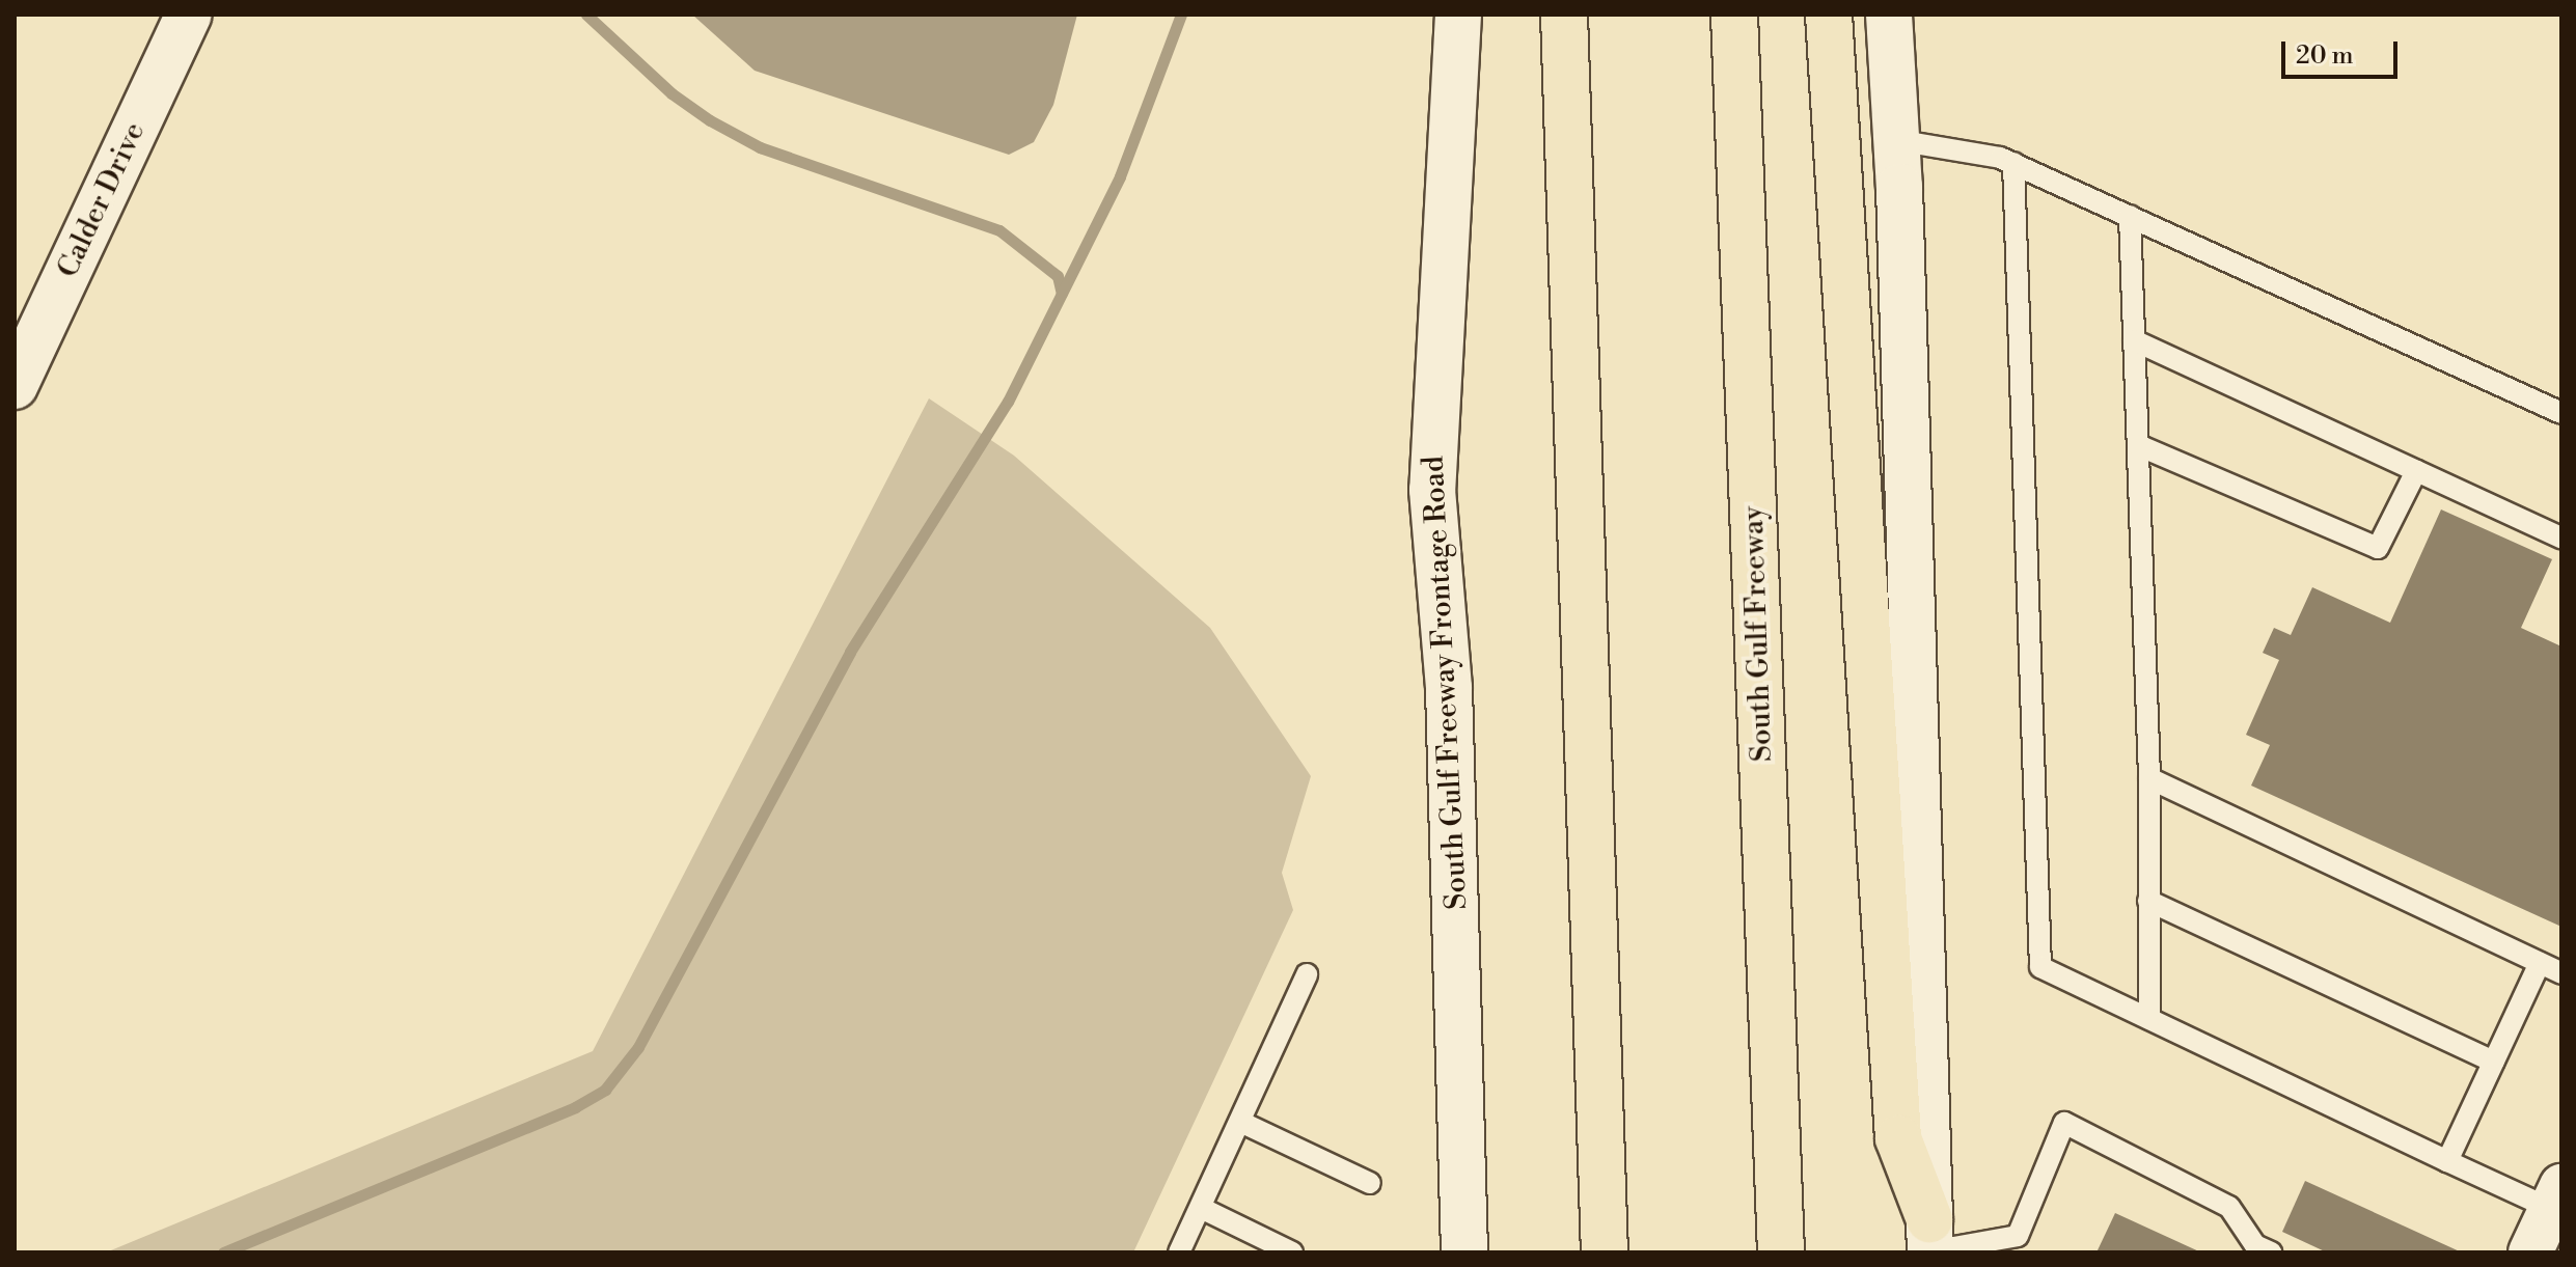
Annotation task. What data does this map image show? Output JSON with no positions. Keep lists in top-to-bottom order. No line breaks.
{"streets":{"highway":["South Gulf Freeway"],"main road":["Calder Drive","South Gulf Freeway Frontage Road"]},"scale_bar":"20 m"}
